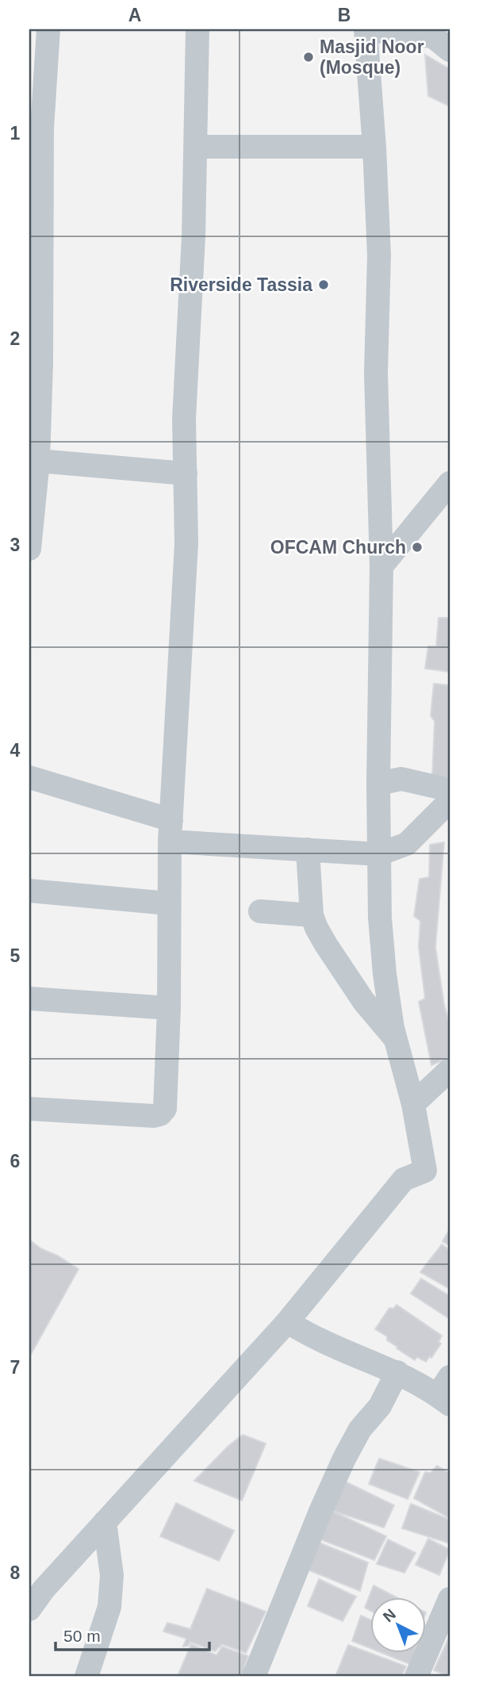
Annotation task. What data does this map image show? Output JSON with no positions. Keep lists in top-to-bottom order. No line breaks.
{"places":["Masjid Noor (Mosque)","Riverside Tassia","OFCAM Church"],"scale_bar":"50 m","north":"top left","grid":{"columns":["A","B"],"rows":["1","2","3","4","5","6","7","8"]}}
